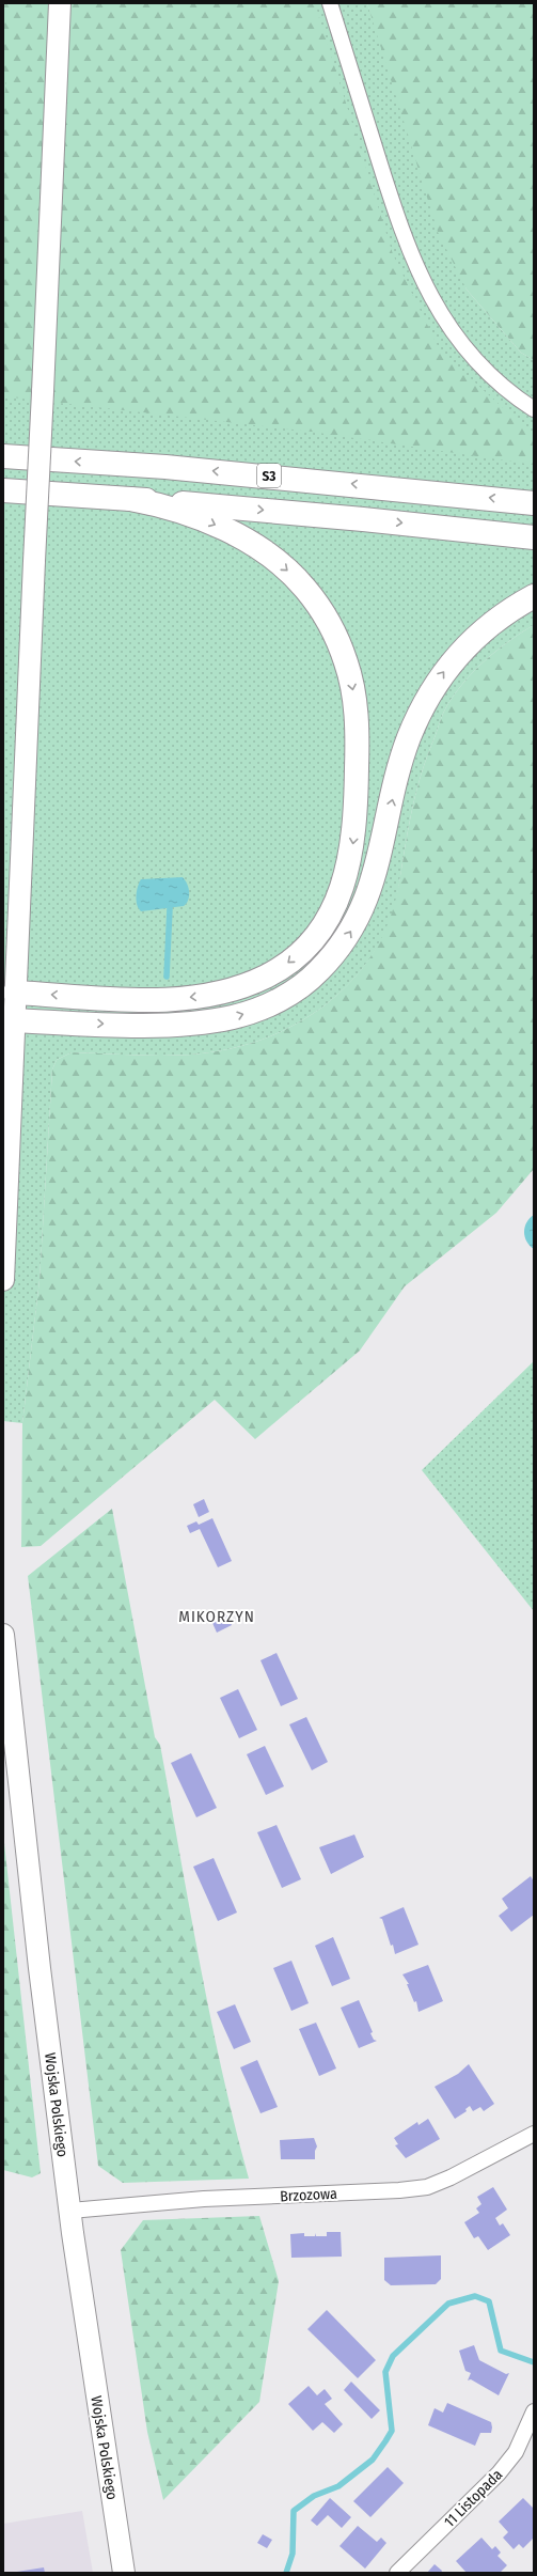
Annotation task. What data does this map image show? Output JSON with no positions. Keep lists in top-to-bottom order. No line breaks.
{"streets":{"highway":["S3"],"street":["Wojska Polskiego","Brzozowa","11 Listopada"]},"crossings":[["Wojska Polskiego","Brzozowa"]],"districts":["MIKORZYN"]}
